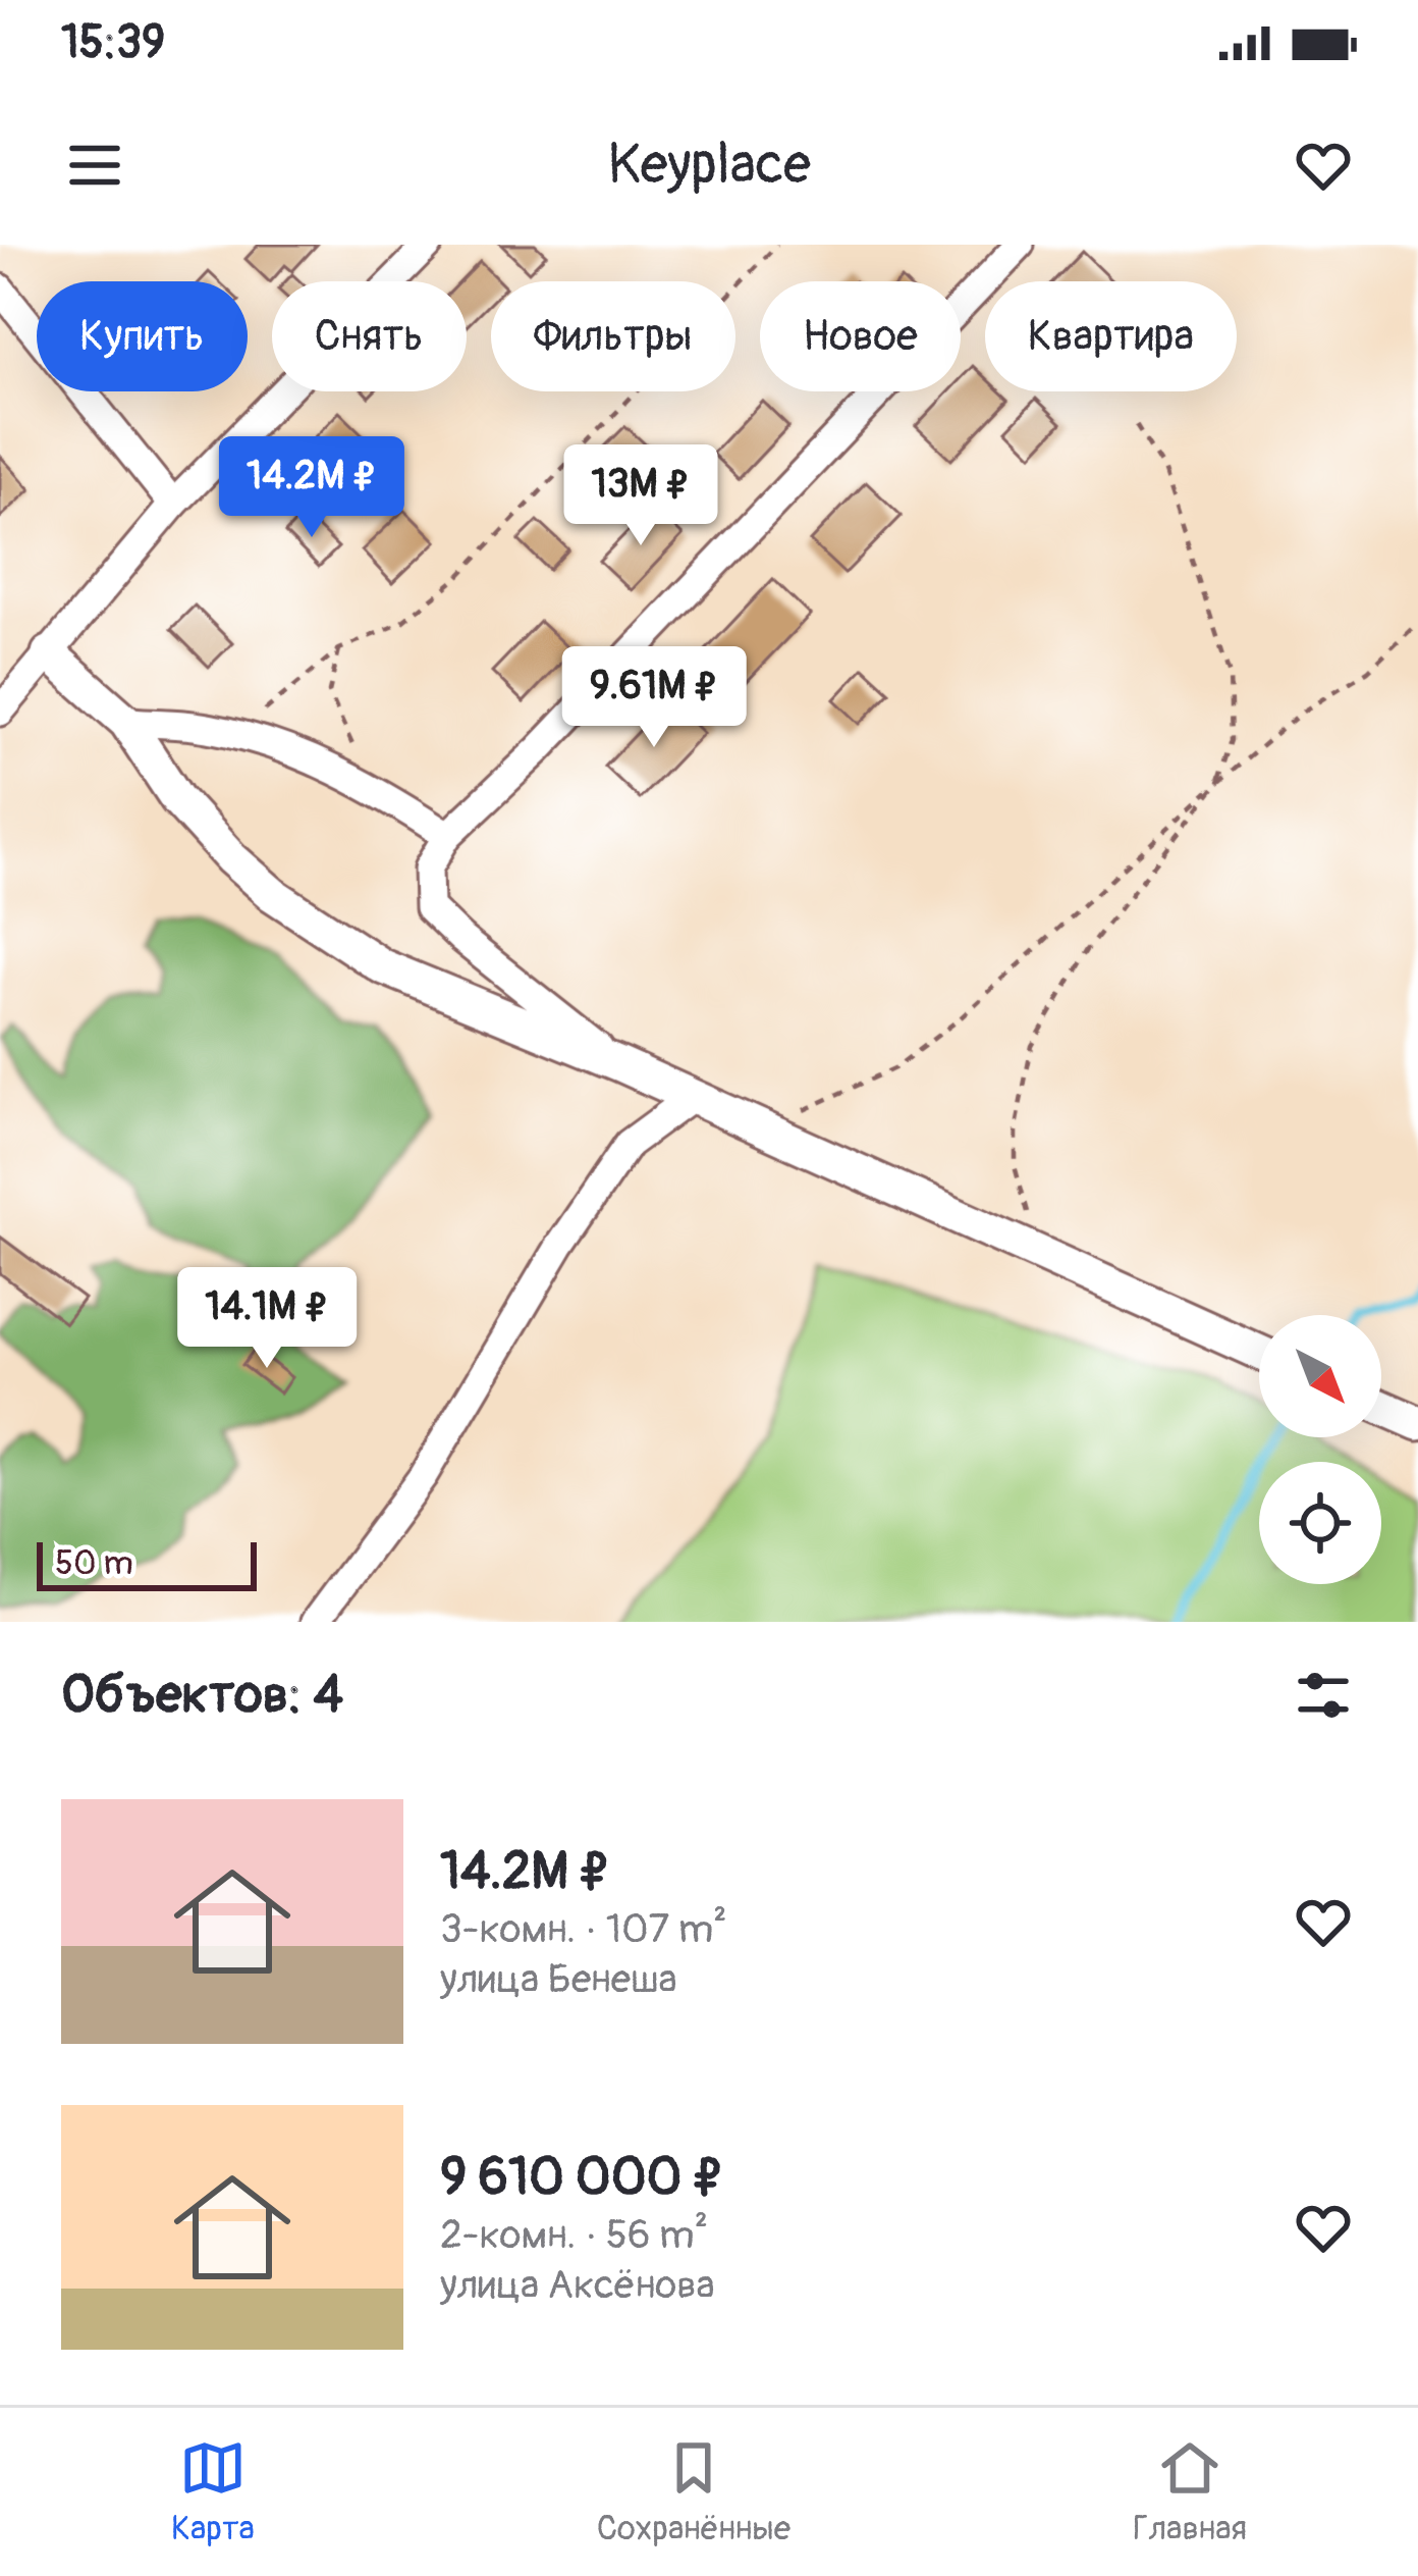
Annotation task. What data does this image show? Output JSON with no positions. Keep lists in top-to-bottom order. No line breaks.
{"scale_bar":"50 m","north":"bottom right","page":{"status":"15:39","header":"Keyplace","chip":["Купить","Снять","Фильтры","Новое","Квартира"],"price":["14.2M ₽","13M ₽","9.61M ₽","14.1M ₽"],"scale":"50 m","heading":"Объектов: 4","list":[{"name":"14.2M ₽","note":"3-комн. · 107 m² · улица Бенеша"},{"name":"9 610 000 ₽","note":"2-комн. · 56 m² · улица Аксёнова"}],"tabs":["Карта","Сохранённые","Главная"]}}
